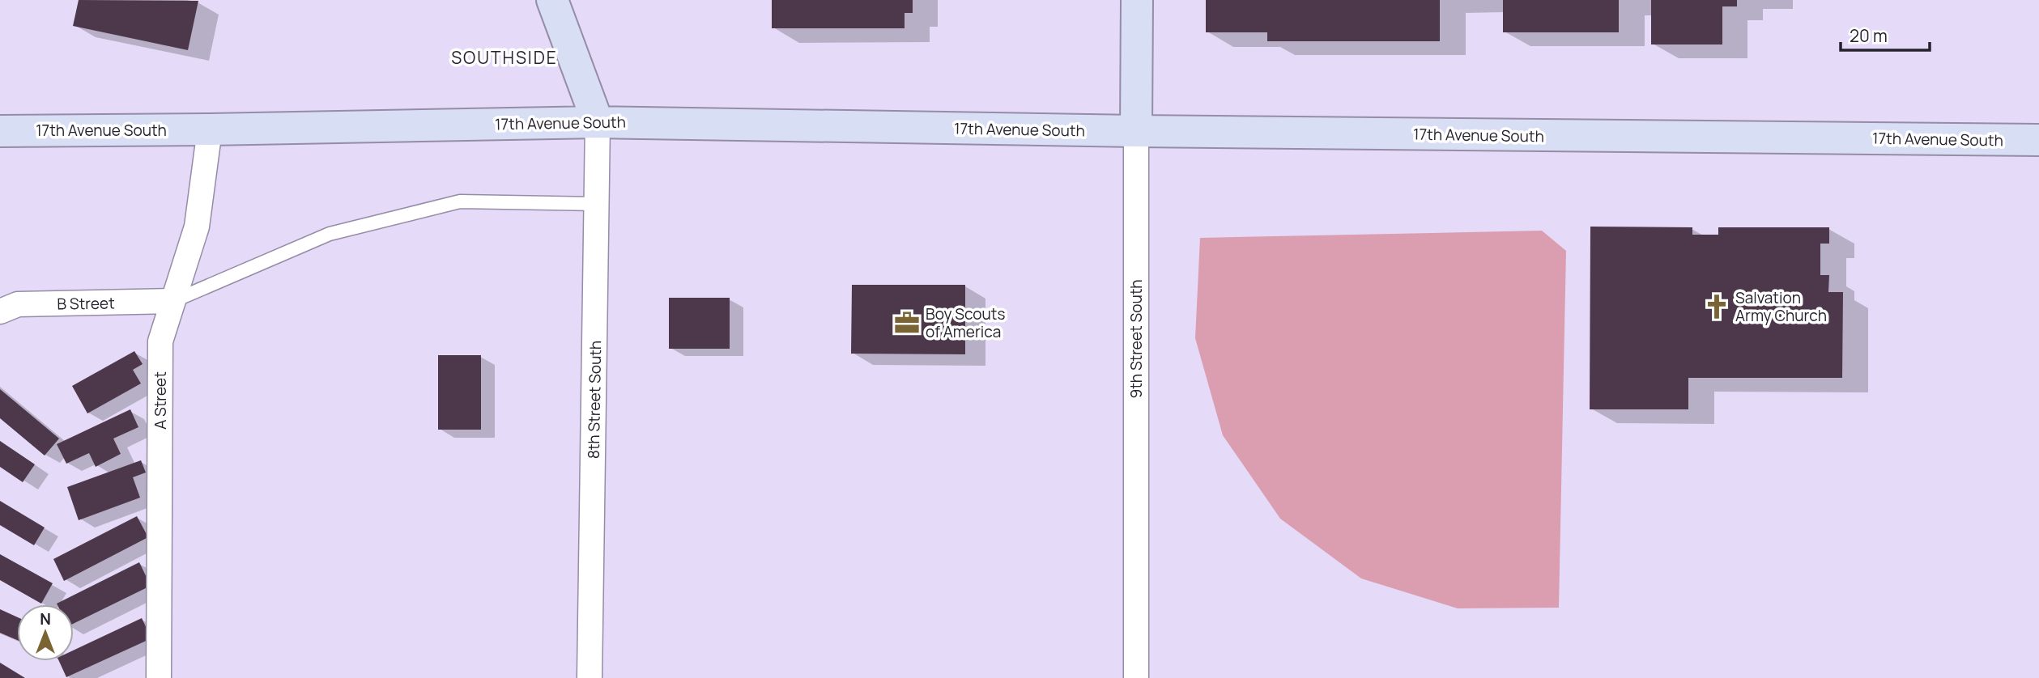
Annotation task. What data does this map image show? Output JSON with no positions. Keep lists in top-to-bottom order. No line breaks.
{"streets":{"street":["17th Avenue South","B Street","9th Street South","8th Street South","A Street"]},"crossings":[["17th Avenue South","9th Street South"],["17th Avenue South","8th Street South"],["17th Avenue South","A Street"],["B Street","A Street"]],"districts":["SOUTHSIDE"],"places":{"church":["Salvation Army Church"],"office":["Boy Scouts of America"]},"scale_bar":"20 m","north":"top"}
